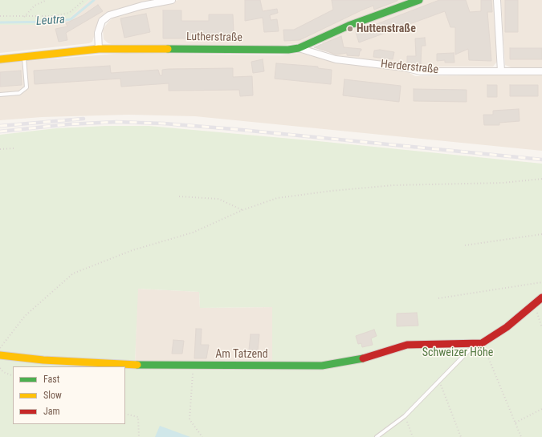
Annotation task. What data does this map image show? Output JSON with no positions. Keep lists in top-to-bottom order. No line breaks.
{"streets":{"street":["Lutherstraße","Herderstraße","Am Tatzend"]},"crossings":[["Lutherstraße","Herderstraße"]],"water":["Leutra"],"parks":["Schweizer Höhe"],"places":["Huttenstraße"],"legend":["Fast","Slow","Jam"]}
